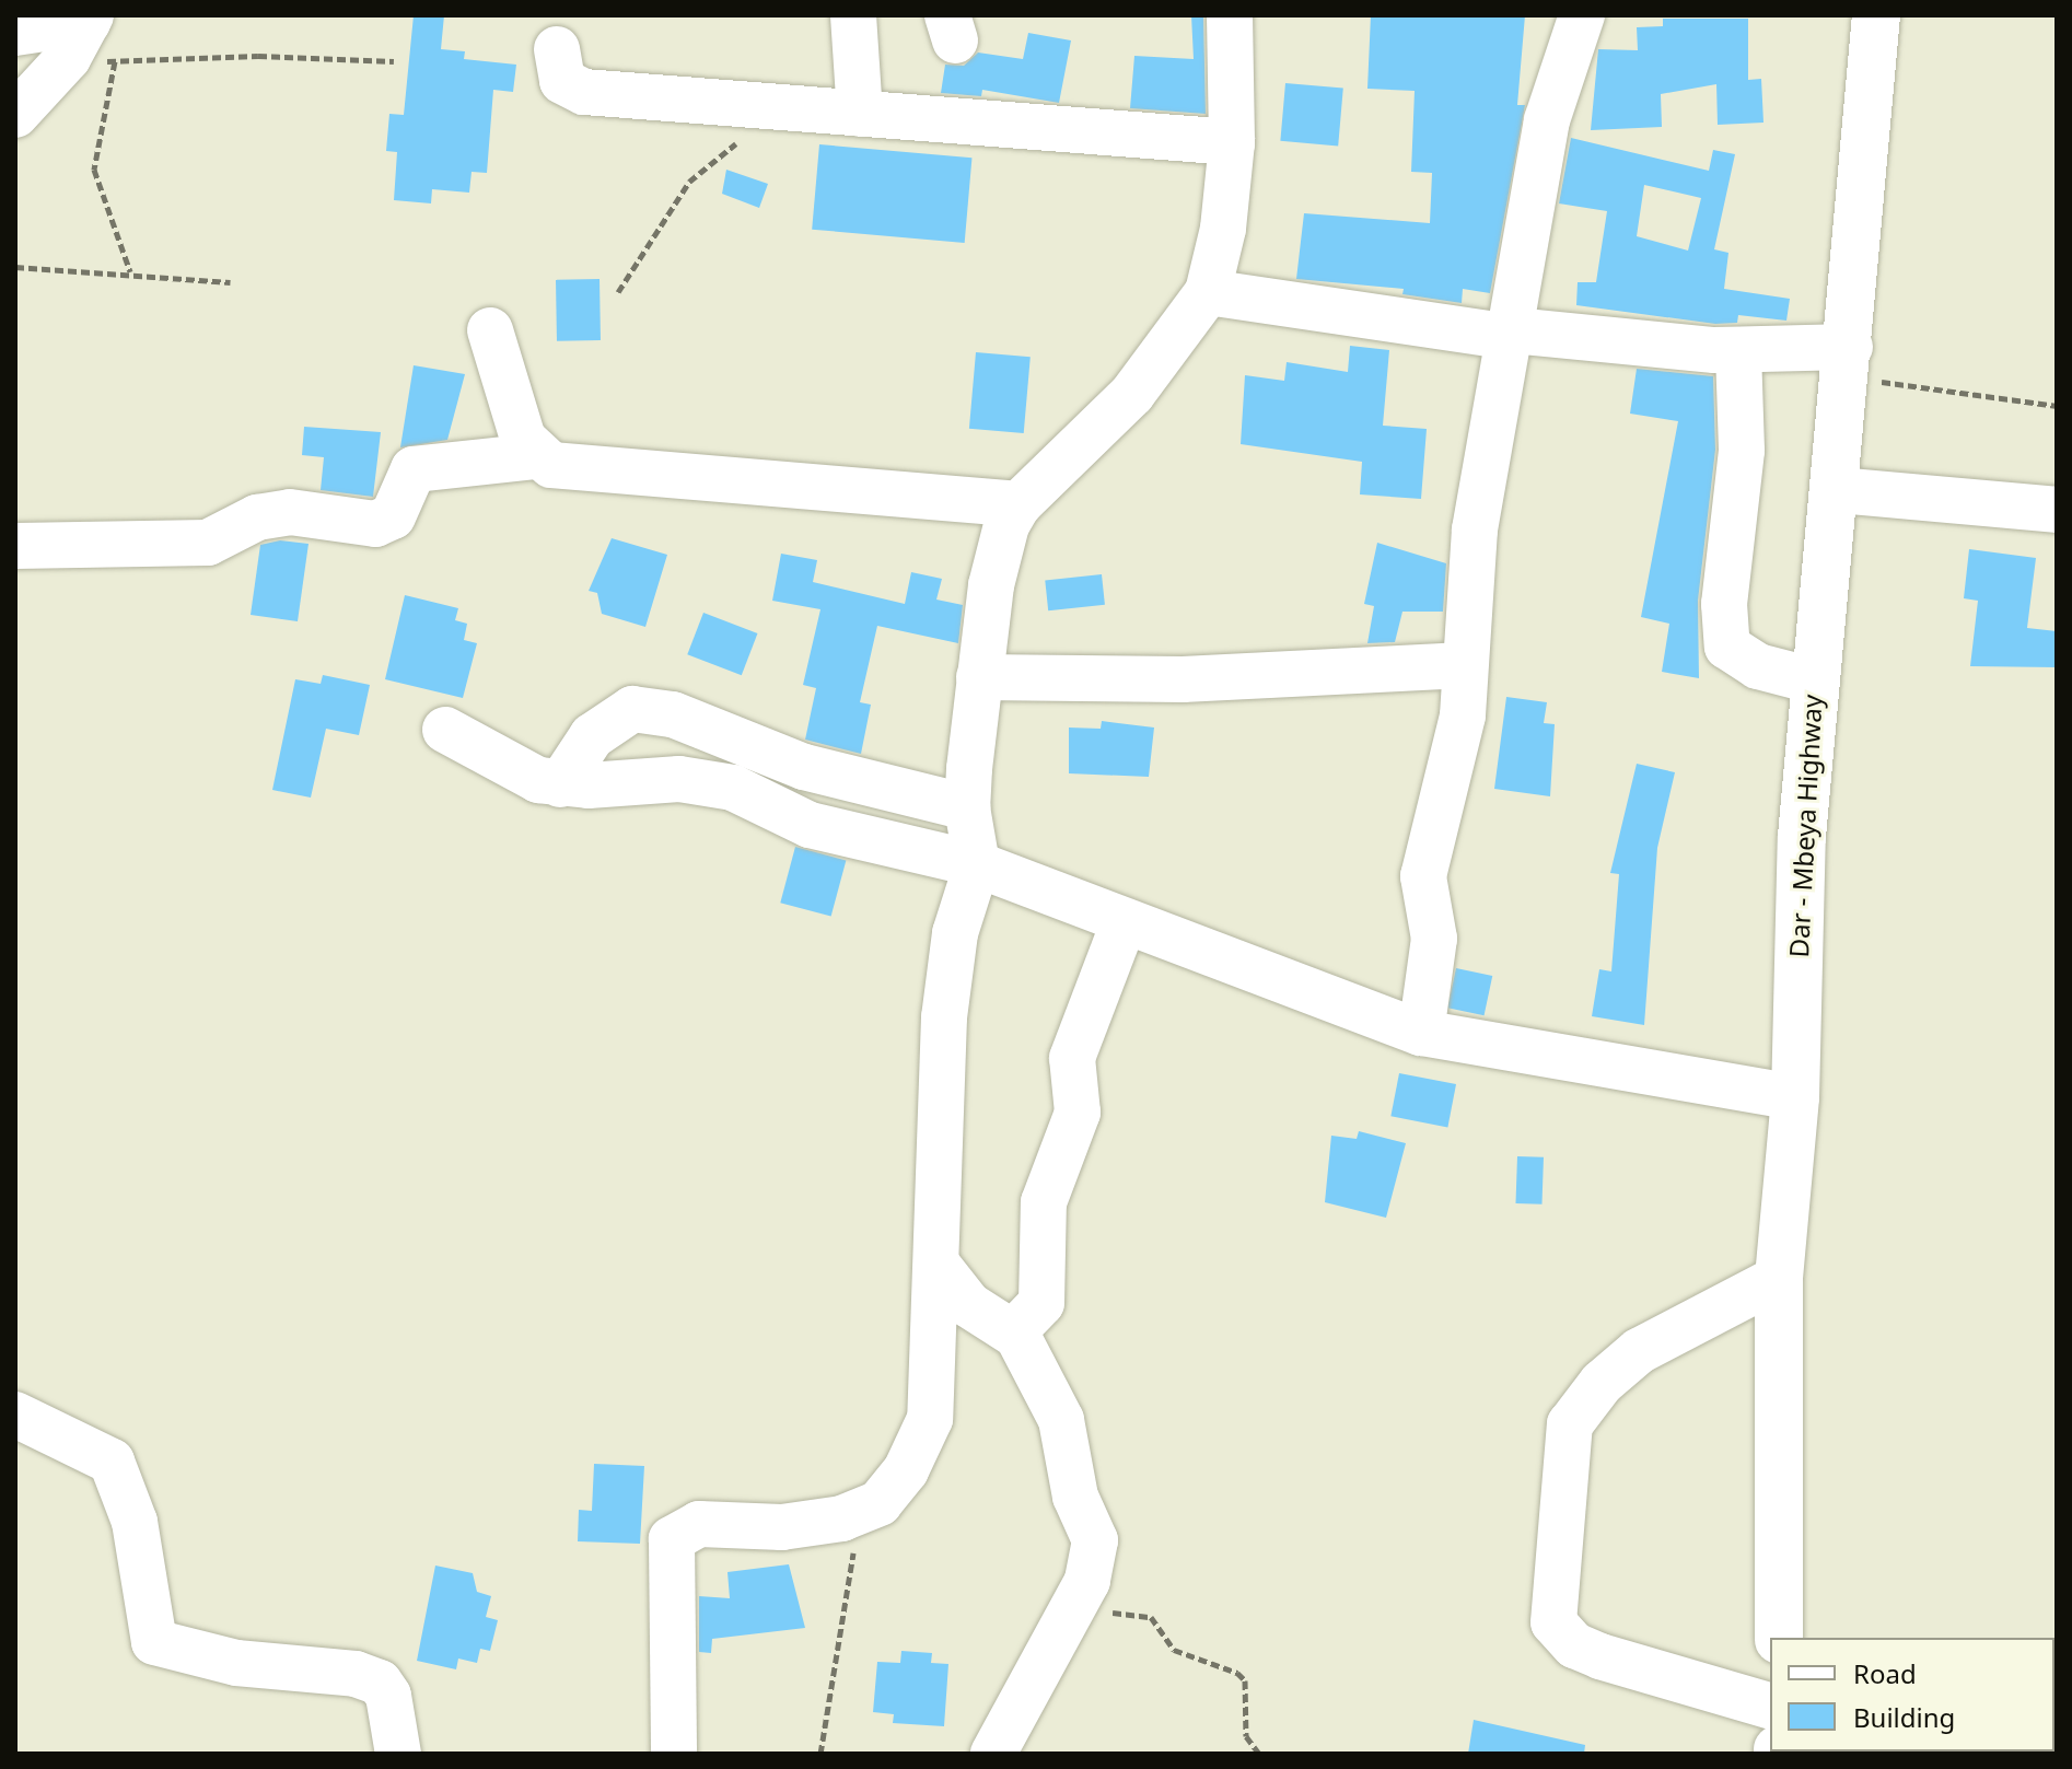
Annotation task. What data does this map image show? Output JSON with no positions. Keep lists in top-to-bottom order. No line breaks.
{"streets":{"highway":["Dar - Mbeya Highway"]},"legend":["Road","Building"]}
